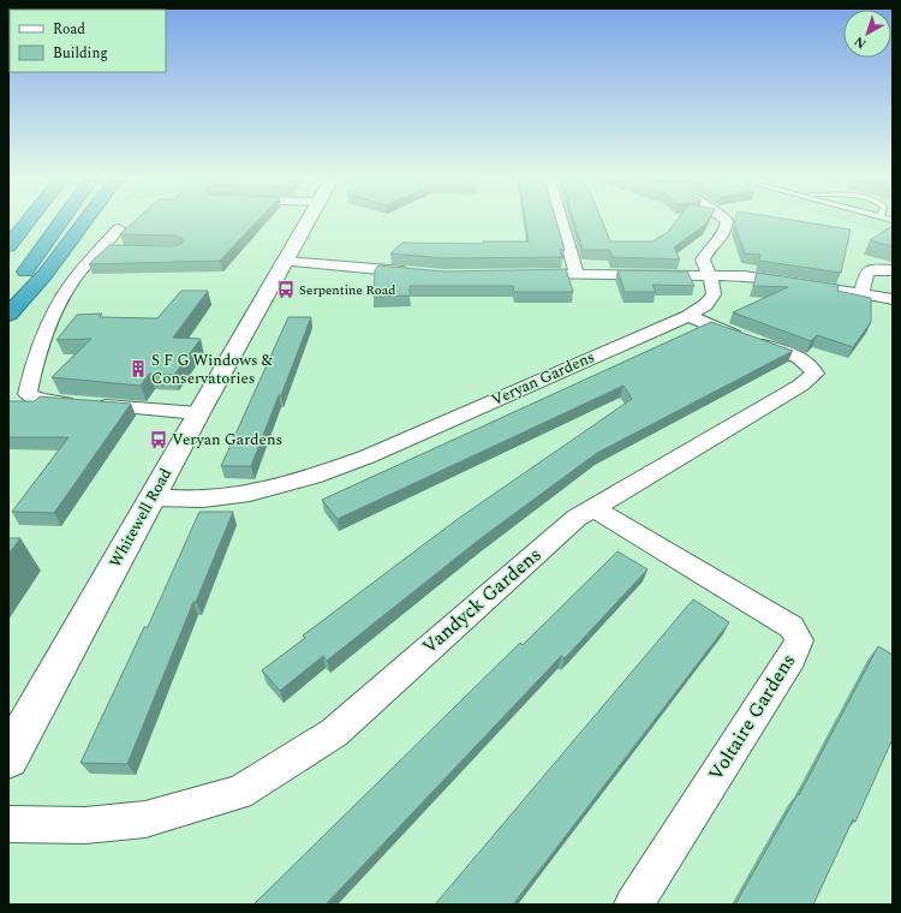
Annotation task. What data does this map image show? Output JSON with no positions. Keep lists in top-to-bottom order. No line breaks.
{"streets":{"street":["Veryan Gardens","Whitewell Road","Vandyck Gardens","Voltaire Gardens"]},"crossings":[["Veryan Gardens","Whitewell Road"],["Veryan Gardens","Vandyck Gardens"],["Vandyck Gardens","Voltaire Gardens"]],"places":{"bus stop":["Serpentine Road","Veryan Gardens"],"building":["S F G Windows & Conservatories"]},"legend":["Road","Building"],"north":"bottom left"}
